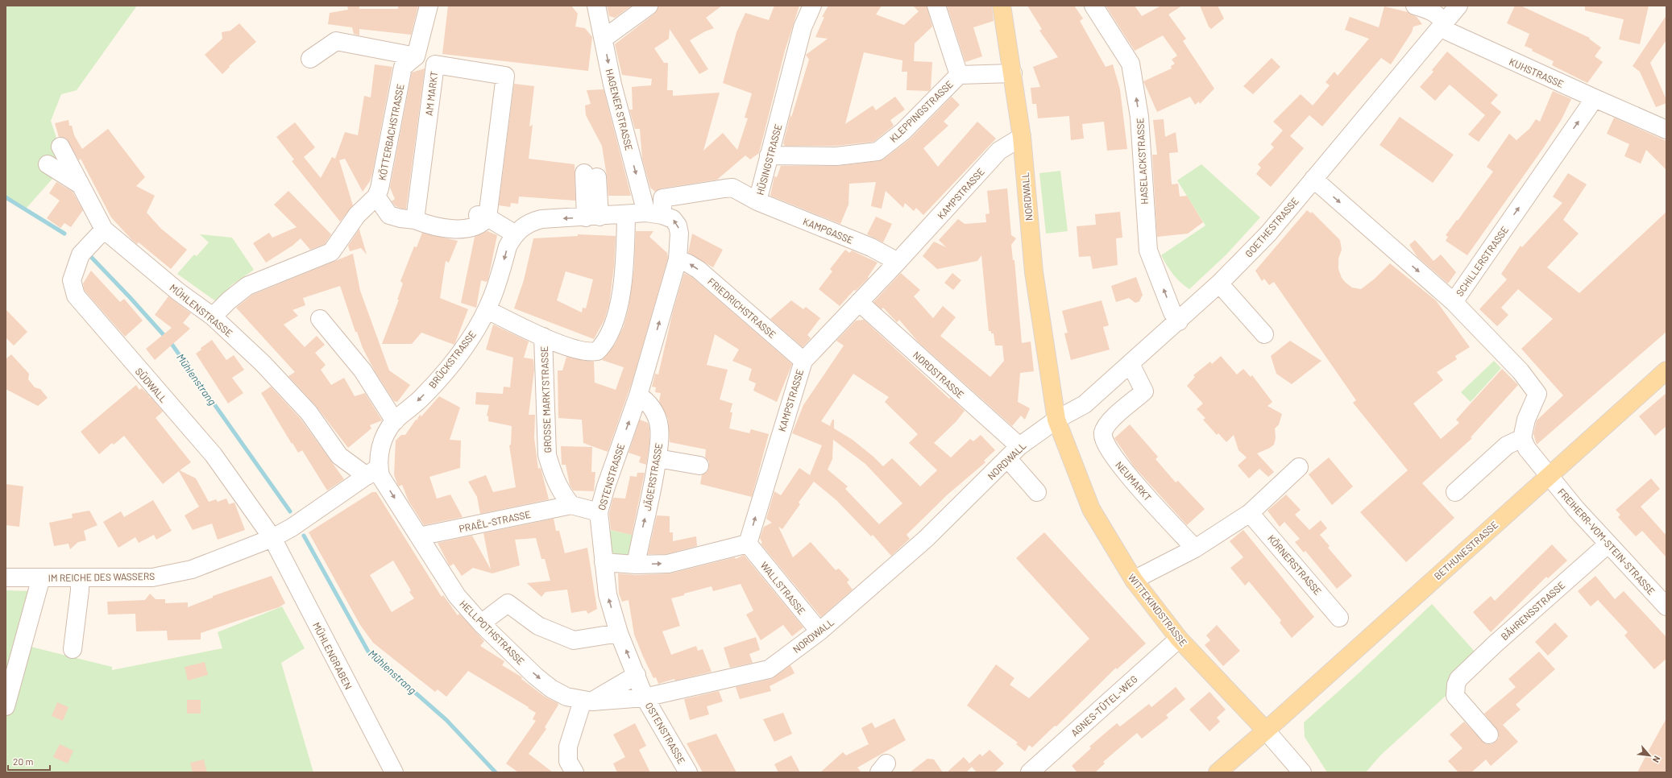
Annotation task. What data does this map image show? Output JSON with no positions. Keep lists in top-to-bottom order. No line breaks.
{"streets":{"main road":["NORDWALL","BETHUNESTRASSE","WITTEKINDSTRASSE"],"street":["KUHSTRASSE","AM MARKT","HAGENER STRASSE","KLEPPINGSTRASSE","KÖTTERBACHSTRASSE","HÜSINGSTRASSE","HASELACKSTRASSE","KAMPSTRASSE","GOETHESTRASSE","KAMPGASSE","SCHILLERSTRASSE","FRIEDRICHSTRASSE","MÜHLENSTRASSE","BRÜCKSTRASSE","NORDSTRASSE","SÜDWALL","GROSSE MARKTSTRASSE","OSTENSTRASSE","JÄGERSTRASSE","NEUMARKT","PRAËL-STRASSE","FREIHERR-VOM-STEIN-STRASSE","KÖRNERSTRASSE","IM REICHE DES WASSERS","WALLSTRASSE","BÄHRENSSTRASSE","HELLPOTHSTRASSE","MÜHLENGRABEN","AGNES-TÜTEL-WEG"]},"crossings":[["KUHSTRASSE","GOETHESTRASSE"],["KUHSTRASSE","SCHILLERSTRASSE"],["HAGENER STRASSE","HÜSINGSTRASSE"],["HAGENER STRASSE","BRÜCKSTRASSE"],["HAGENER STRASSE","OSTENSTRASSE"],["KLEPPINGSTRASSE","HÜSINGSTRASSE"],["KLEPPINGSTRASSE","NORDWALL"],["HÜSINGSTRASSE","KAMPGASSE"],["HÜSINGSTRASSE","BRÜCKSTRASSE"],["HÜSINGSTRASSE","OSTENSTRASSE"],["HASELACKSTRASSE","GOETHESTRASSE"],["KAMPSTRASSE","NORDWALL"],["KAMPSTRASSE","KAMPGASSE"],["KAMPSTRASSE","FRIEDRICHSTRASSE"],["KAMPSTRASSE","NORDSTRASSE"],["KAMPSTRASSE","WALLSTRASSE"],["NORDWALL","GOETHESTRASSE"],["NORDWALL","NORDSTRASSE"],["NORDWALL","OSTENSTRASSE"],["NORDWALL","WALLSTRASSE"],["NORDWALL","WITTEKINDSTRASSE"],["NORDWALL","HELLPOTHSTRASSE"],["GOETHESTRASSE","SCHILLERSTRASSE"],["GOETHESTRASSE","NEUMARKT"],["GOETHESTRASSE","WITTEKINDSTRASSE"],["FRIEDRICHSTRASSE","OSTENSTRASSE"],["MÜHLENSTRASSE","BRÜCKSTRASSE"],["MÜHLENSTRASSE","SÜDWALL"],["MÜHLENSTRASSE","IM REICHE DES WASSERS"],["MÜHLENSTRASSE","HELLPOTHSTRASSE"],["BRÜCKSTRASSE","GROSSE MARKTSTRASSE"],["BRÜCKSTRASSE","OSTENSTRASSE"],["BRÜCKSTRASSE","IM REICHE DES WASSERS"],["BRÜCKSTRASSE","HELLPOTHSTRASSE"],["SÜDWALL","IM REICHE DES WASSERS"],["SÜDWALL","MÜHLENGRABEN"],["GROSSE MARKTSTRASSE","PRAËL-STRASSE"],["OSTENSTRASSE","JÄGERSTRASSE"],["OSTENSTRASSE","HELLPOTHSTRASSE"],["PRAËL-STRASSE","HELLPOTHSTRASSE"],["FREIHERR-VOM-STEIN-STRASSE","BETHUNESTRASSE"],["FREIHERR-VOM-STEIN-STRASSE","BÄHRENSSTRASSE"],["BETHUNESTRASSE","WITTEKINDSTRASSE"],["IM REICHE DES WASSERS","HELLPOTHSTRASSE"],["IM REICHE DES WASSERS","MÜHLENGRABEN"],["WITTEKINDSTRASSE","AGNES-TÜTEL-WEG"]],"one_way":["HAGENER STRASSE","HASELACKSTRASSE","KAMPSTRASSE","FRIEDRICHSTRASSE","BRÜCKSTRASSE","OSTENSTRASSE","JÄGERSTRASSE","HELLPOTHSTRASSE"],"water":["Mühlenstrang"],"scale_bar":"20 m","north":"bottom right"}
